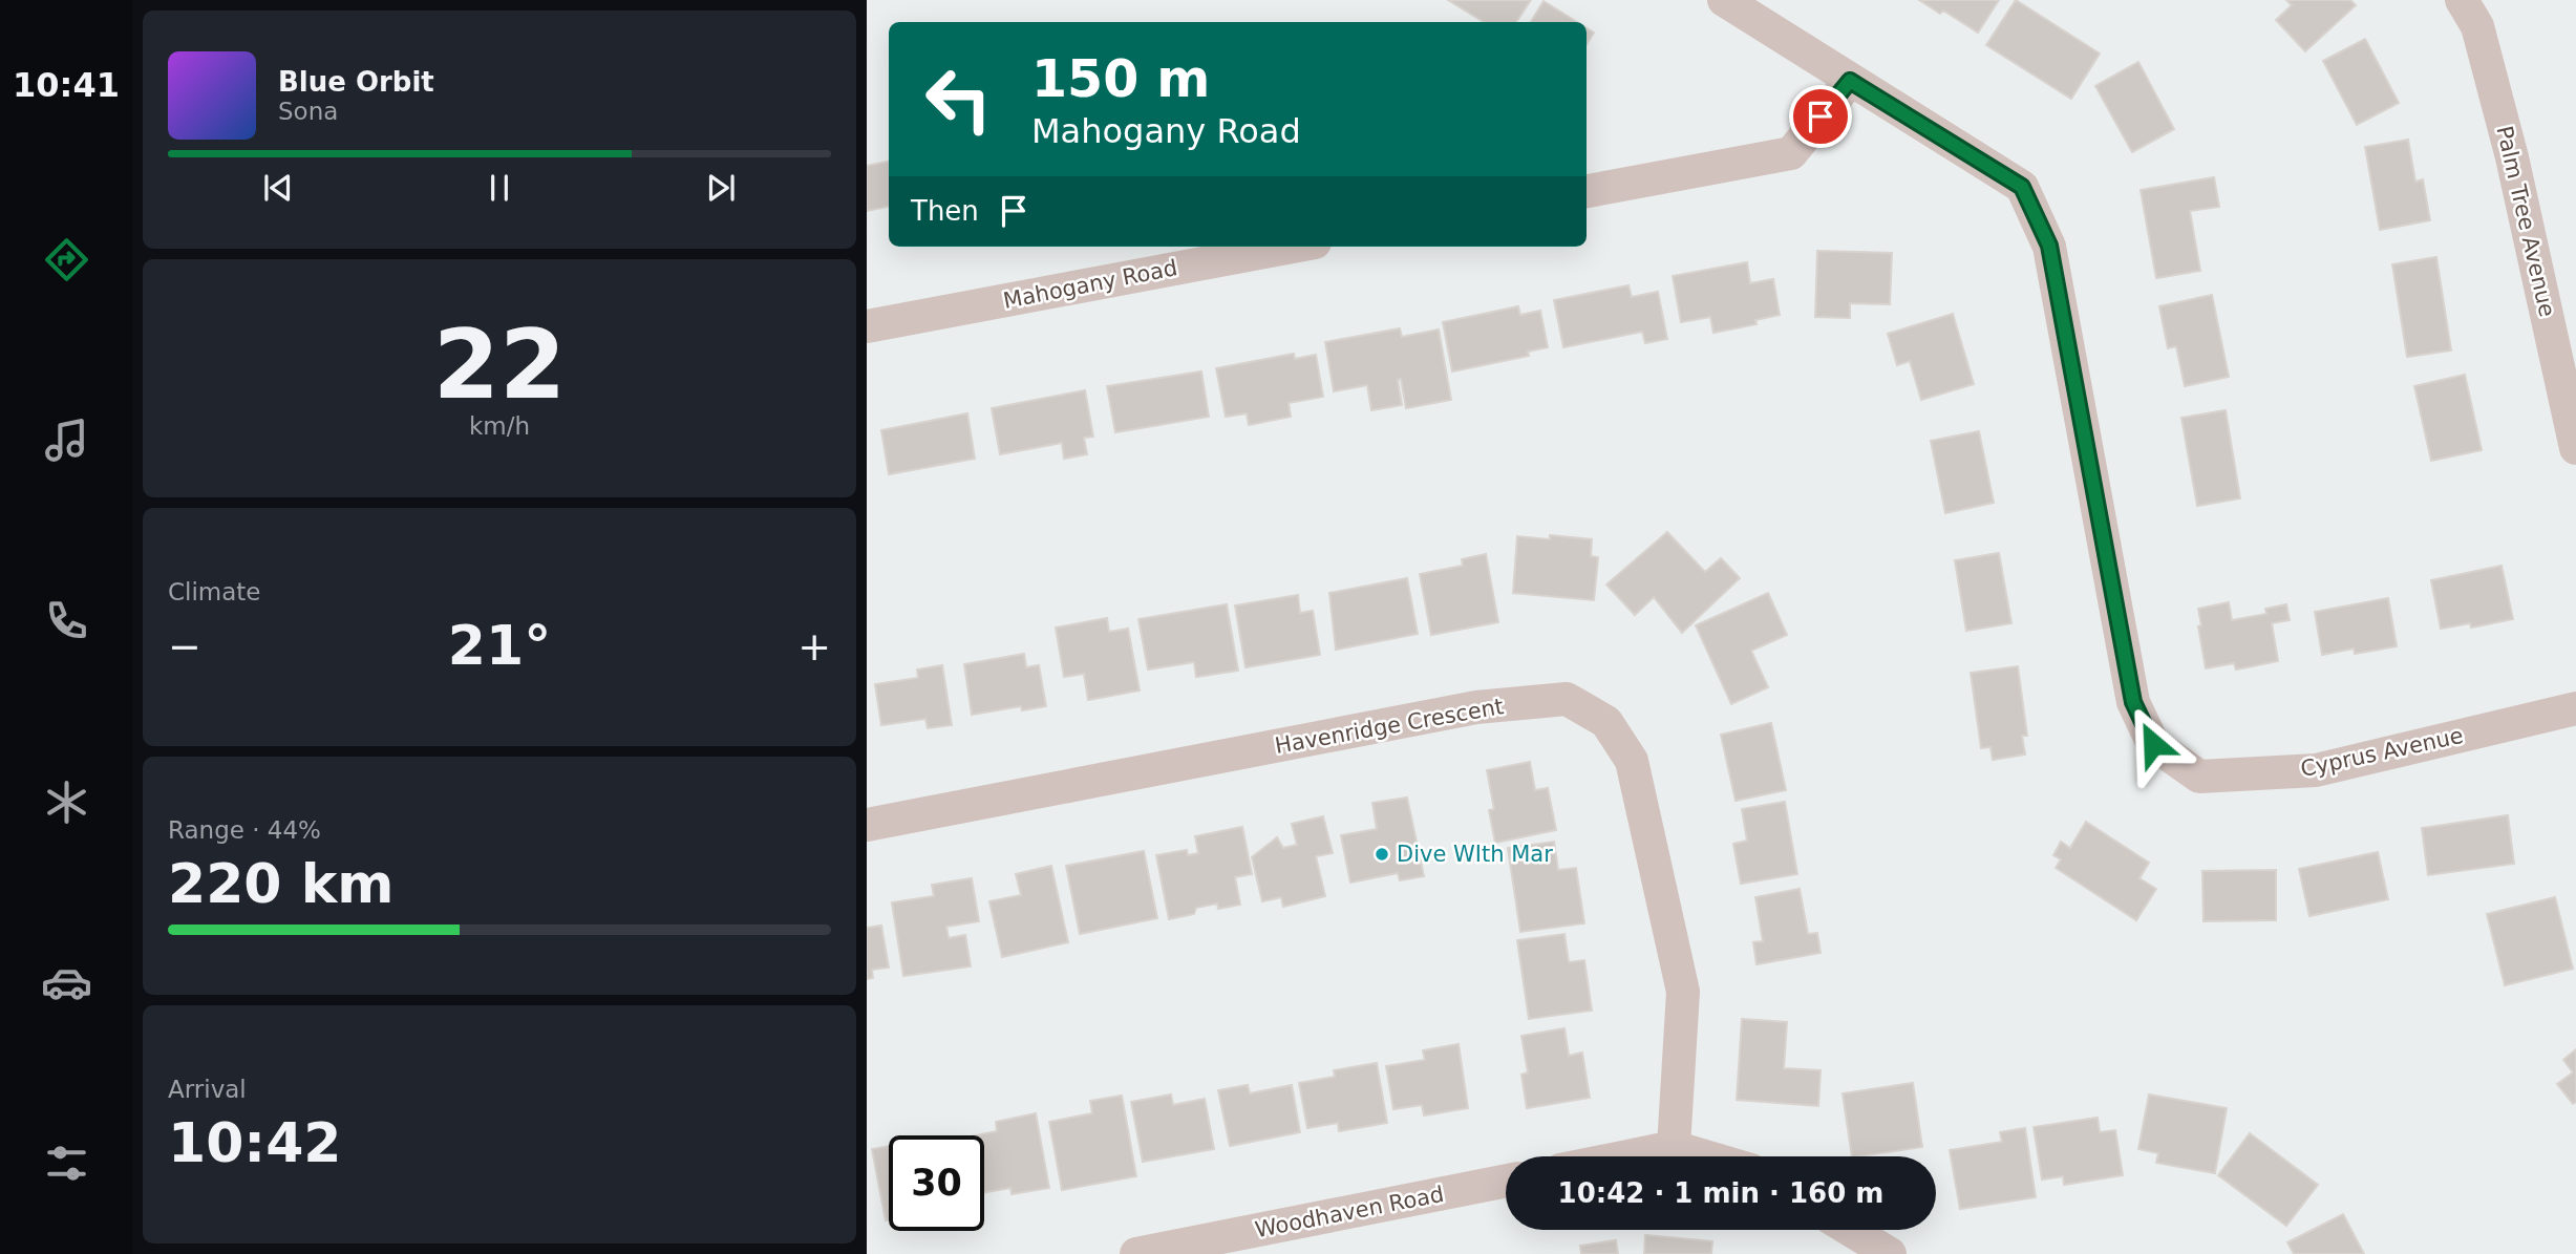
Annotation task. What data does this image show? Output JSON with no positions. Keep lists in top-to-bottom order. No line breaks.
{"streets":{"street":["Palm Tree Avenue","Mahogany Road","Havenridge Crescent","Cyprus Avenue","Woodhaven Road"]},"places":["Dive WIth Mar"],"page":{"tabs":"10:41","turn":["150 m","Mahogany Road"],"song":["Blue Orbit","Sona"],"then":"Then","tile":[["22","km/h"],"Climate",["Range · 44%","220 km"],["Arrival","10:42"]],"heat":["−","21°","+"],"limit":"30","trip":"10:42 · 1 min · 160 m"}}
